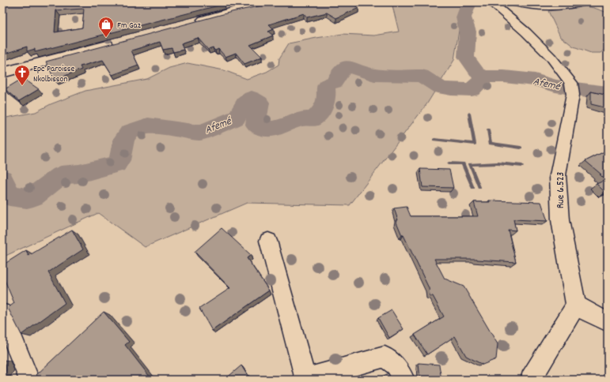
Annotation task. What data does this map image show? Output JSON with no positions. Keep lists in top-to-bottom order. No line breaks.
{"streets":{"street":["Rue 6.523"]},"water":["Afemé"],"places":{"shop":["Fm Gaz"],"church":["Epc Paroisse Nkolbisson"]}}
